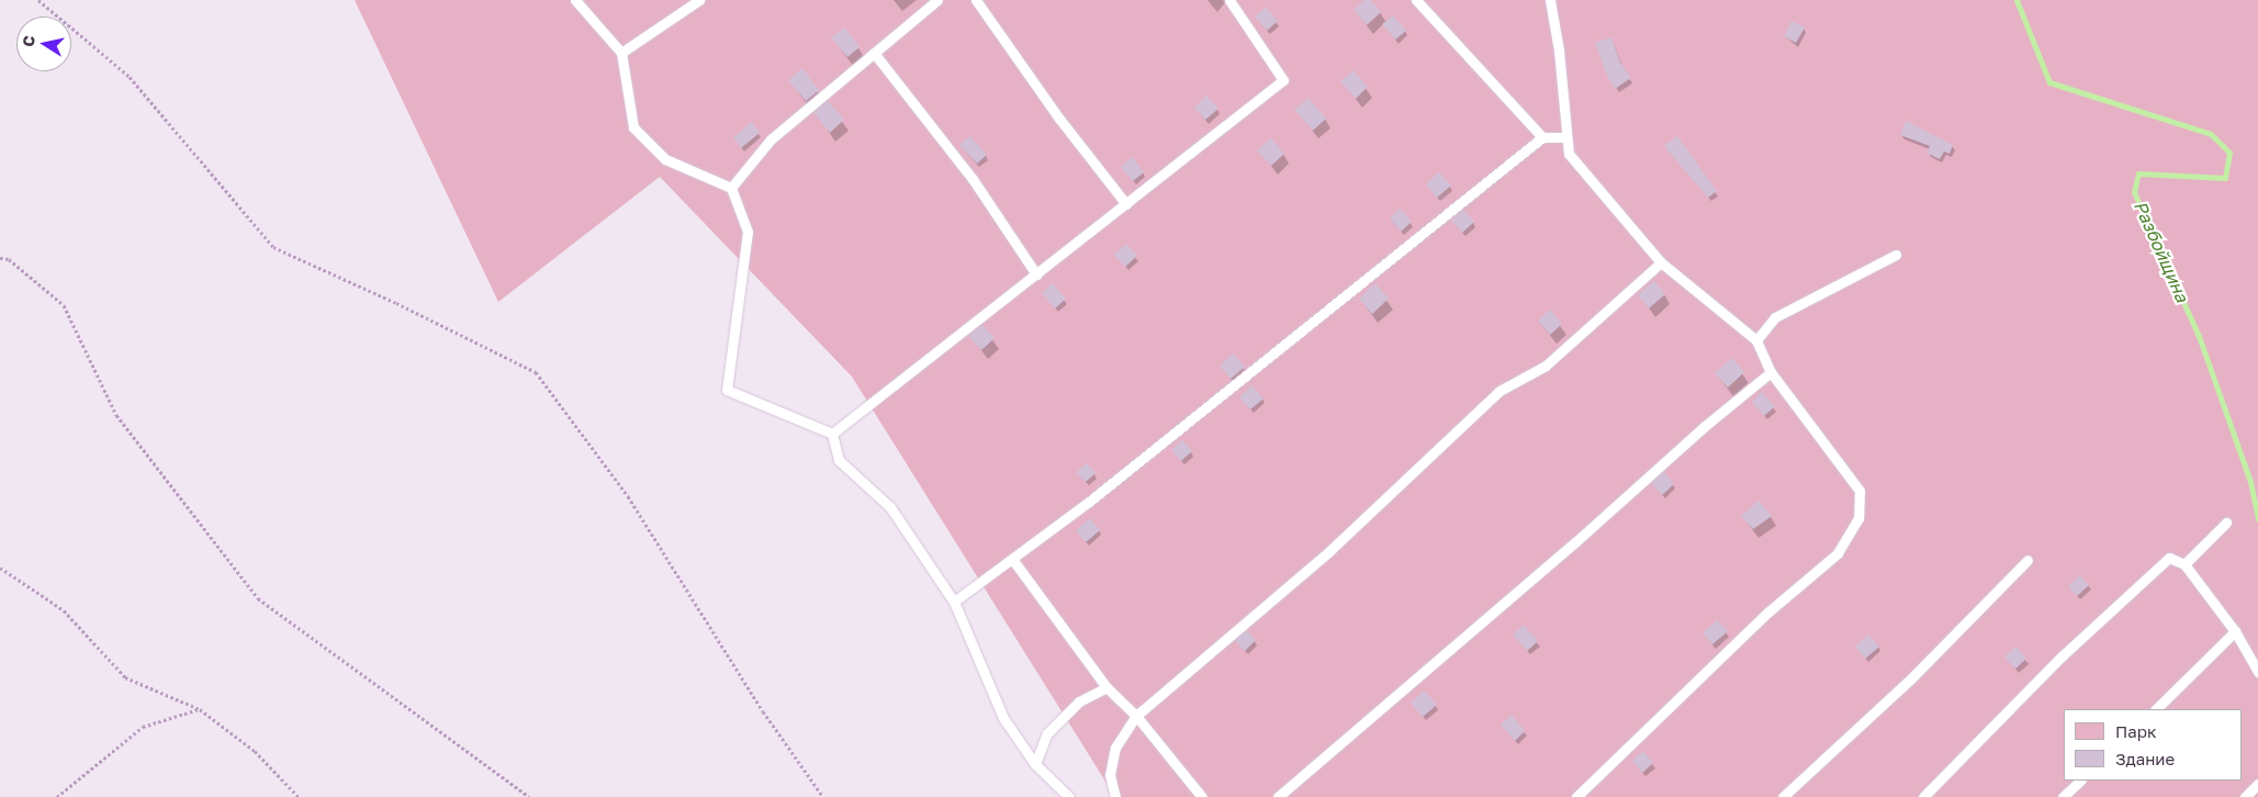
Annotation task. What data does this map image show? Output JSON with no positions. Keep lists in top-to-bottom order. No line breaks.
{"water":["Разбойщина"],"legend":["Парк","Здание"],"north":"left"}
